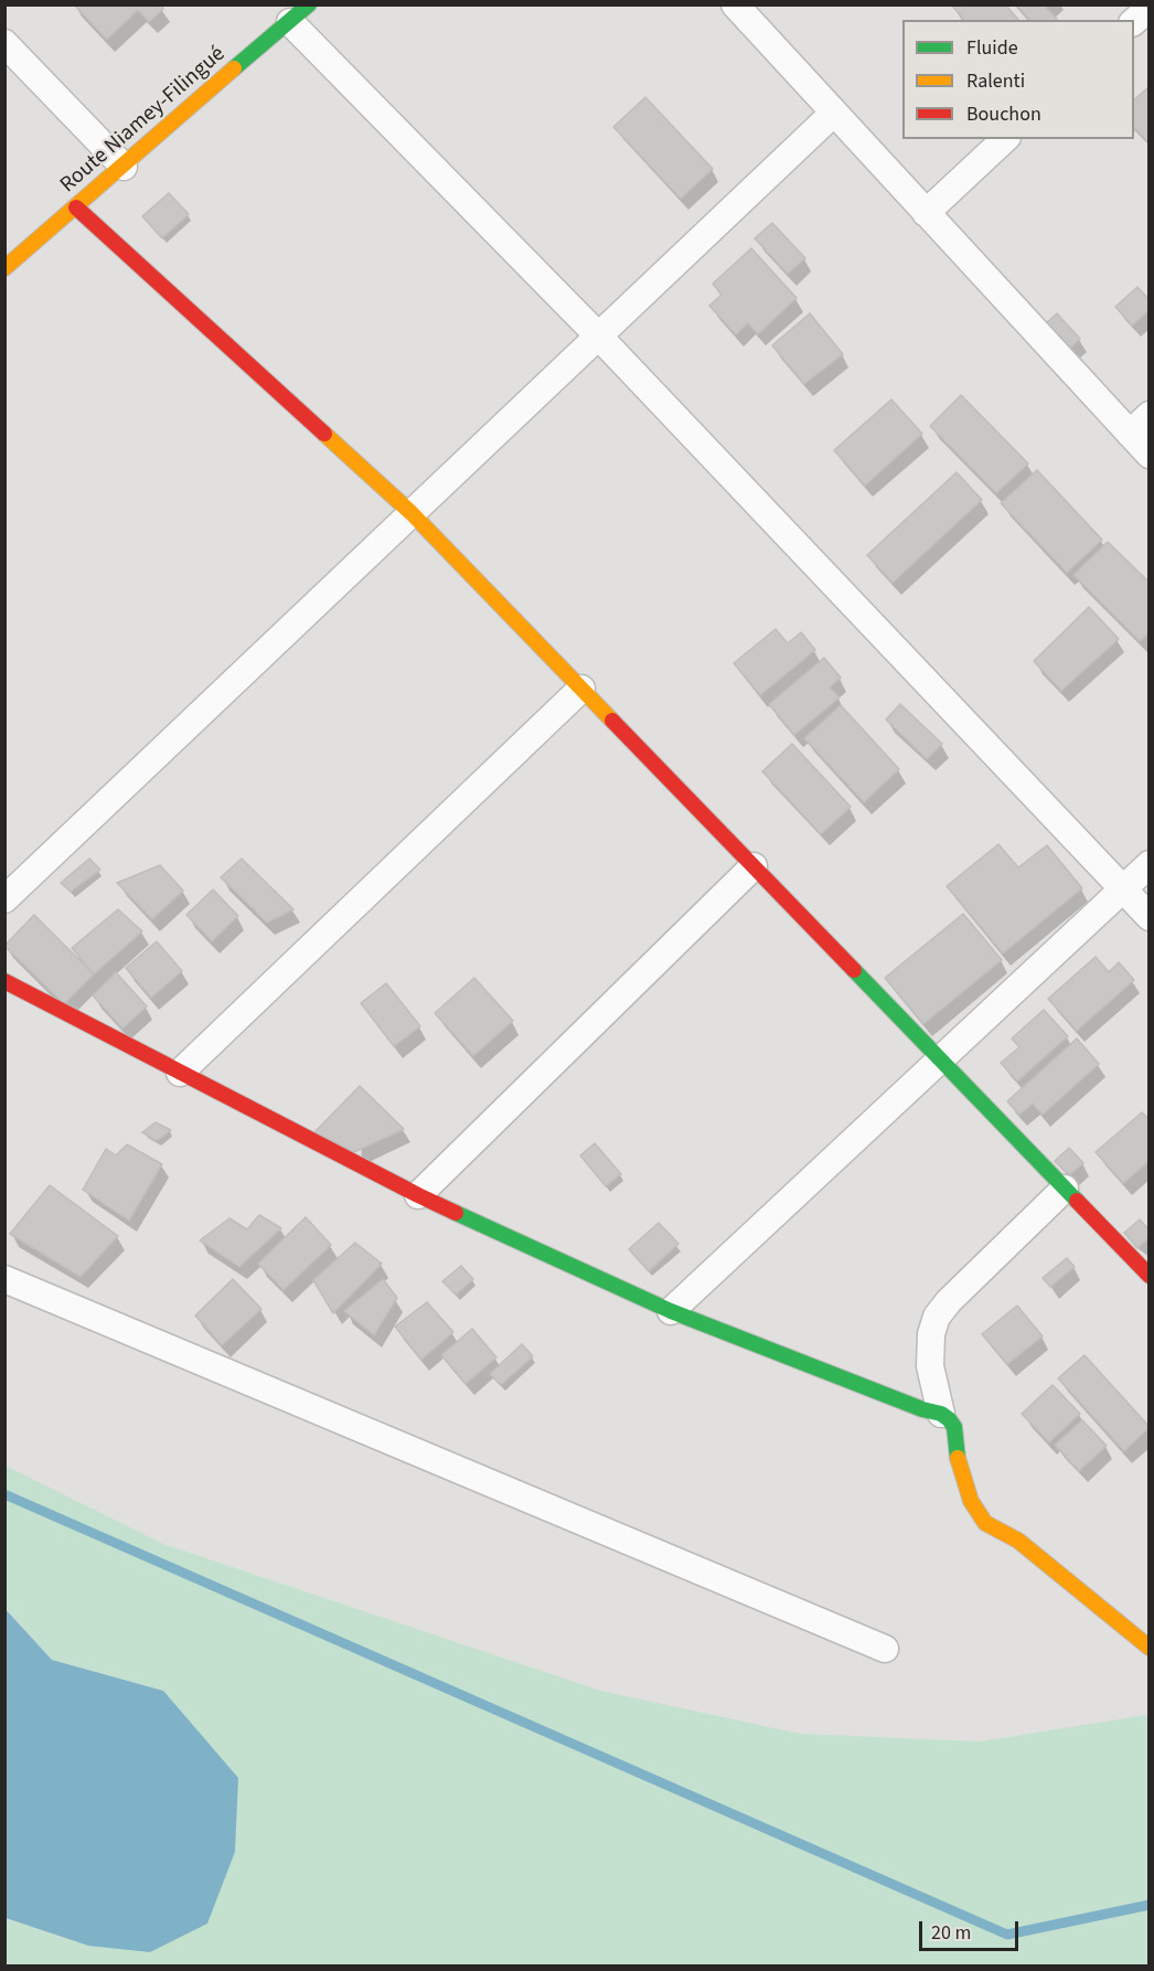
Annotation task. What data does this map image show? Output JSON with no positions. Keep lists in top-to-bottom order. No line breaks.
{"streets":{"street":["Route Niamey-Filingué"]},"legend":["Fluide","Ralenti","Bouchon"],"scale_bar":"20 m"}
